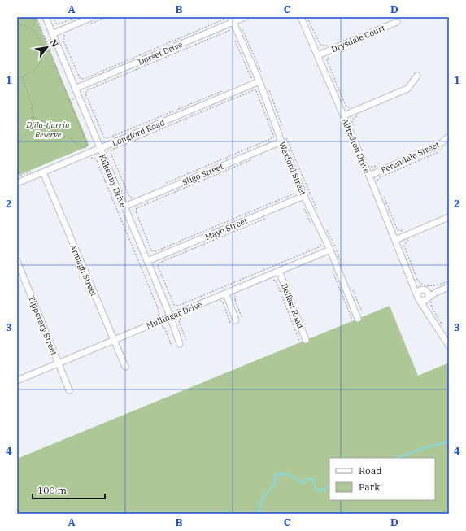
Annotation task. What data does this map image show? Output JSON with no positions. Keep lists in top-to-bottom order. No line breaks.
{"streets":{"street":["Drysdale Court","Dorset Drive","Longford Road","Alfredton Drive","Perendale Street","Wexford Street","Sligo Street","Kilkenny Drive","Mayo Street","Armagh Street","Belfast Road","Mullingar Drive","Tipperary Street"]},"crossings":[["Drysdale Court","Alfredton Drive"],["Dorset Drive","Wexford Street"],["Dorset Drive","Kilkenny Drive"],["Longford Road","Wexford Street"],["Longford Road","Kilkenny Drive"],["Longford Road","Armagh Street"],["Alfredton Drive","Perendale Street"],["Wexford Street","Sligo Street"],["Wexford Street","Mayo Street"],["Wexford Street","Mullingar Drive"],["Sligo Street","Kilkenny Drive"],["Kilkenny Drive","Mayo Street"],["Kilkenny Drive","Mullingar Drive"],["Armagh Street","Mullingar Drive"],["Belfast Road","Mullingar Drive"],["Mullingar Drive","Tipperary Street"]],"parks":["Djila-tjarriu Reserve"],"legend":["Road","Park"],"scale_bar":"100 m","north":"top right","grid":{"columns":["A","B","C","D"],"rows":["1","2","3","4"]}}
